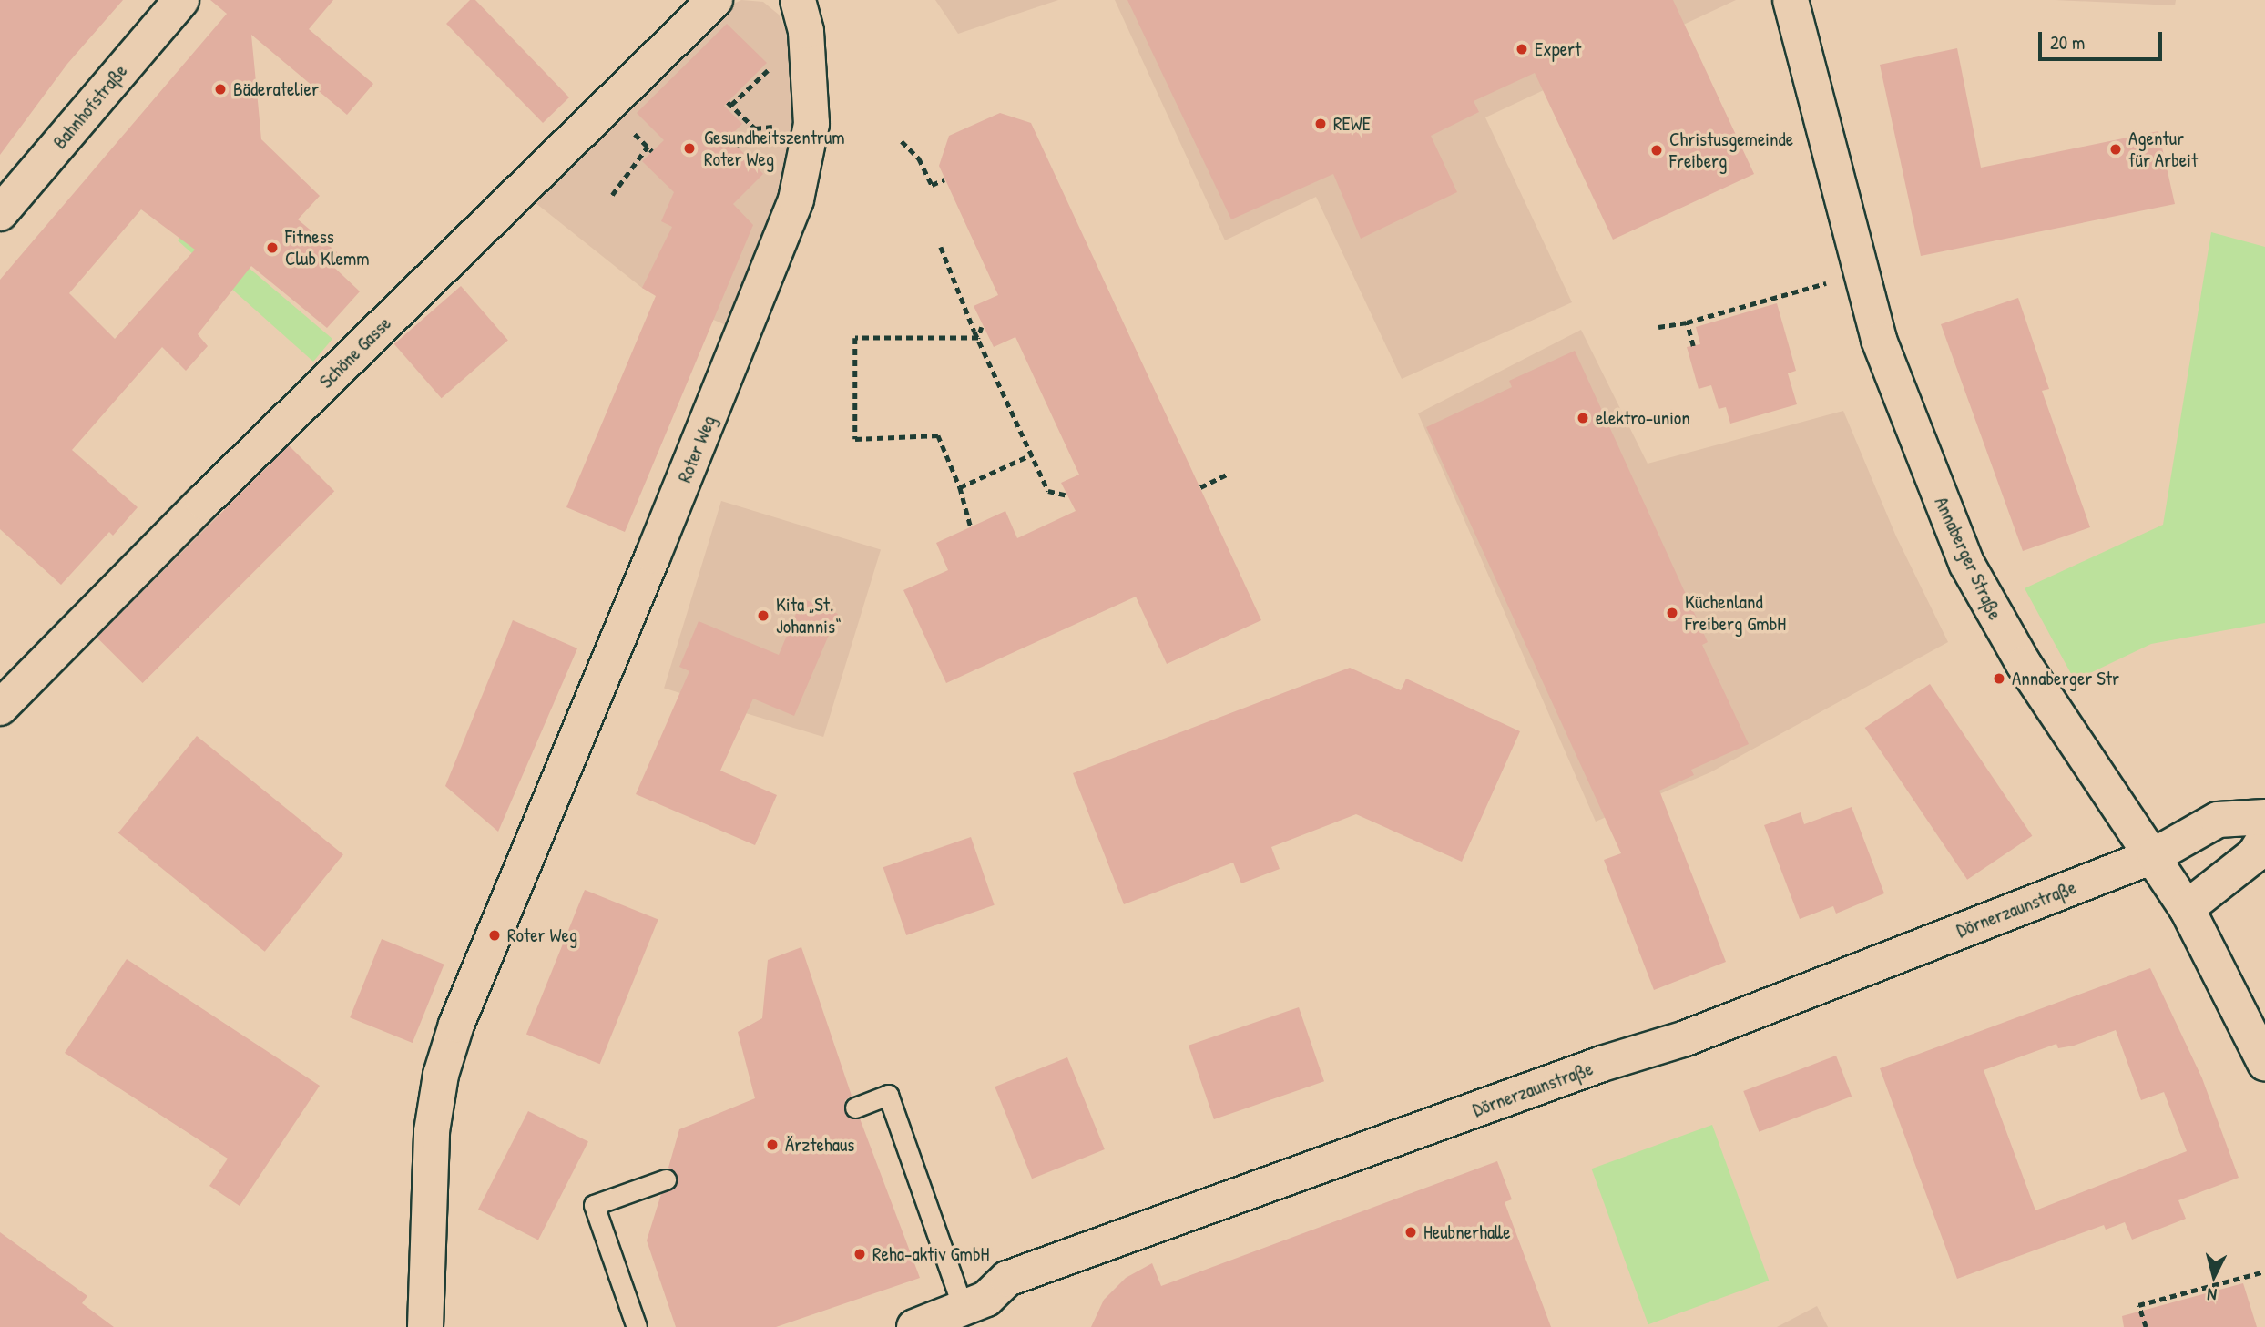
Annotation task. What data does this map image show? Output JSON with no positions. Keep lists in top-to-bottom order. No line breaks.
{"streets":{"street":["Bahnhofstraße","Schöne Gasse","Roter Weg","Annaberger Straße","Dörnerzaunstraße"]},"crossings":[["Annaberger Straße","Dörnerzaunstraße"]],"places":["Expert","Bäderatelier","REWE","Gesundheitszentrum Roter Weg","Agentur für Arbeit","Christusgemeinde Freiberg","Fitness Club Klemm","elektro-union","Küchenland Freiberg GmbH","Kita „St. Johannis“","Annaberger Str","Roter Weg","Ärztehaus","Heubnerhalle","Reha-aktiv GmbH"],"scale_bar":"20 m","north":"bottom"}
